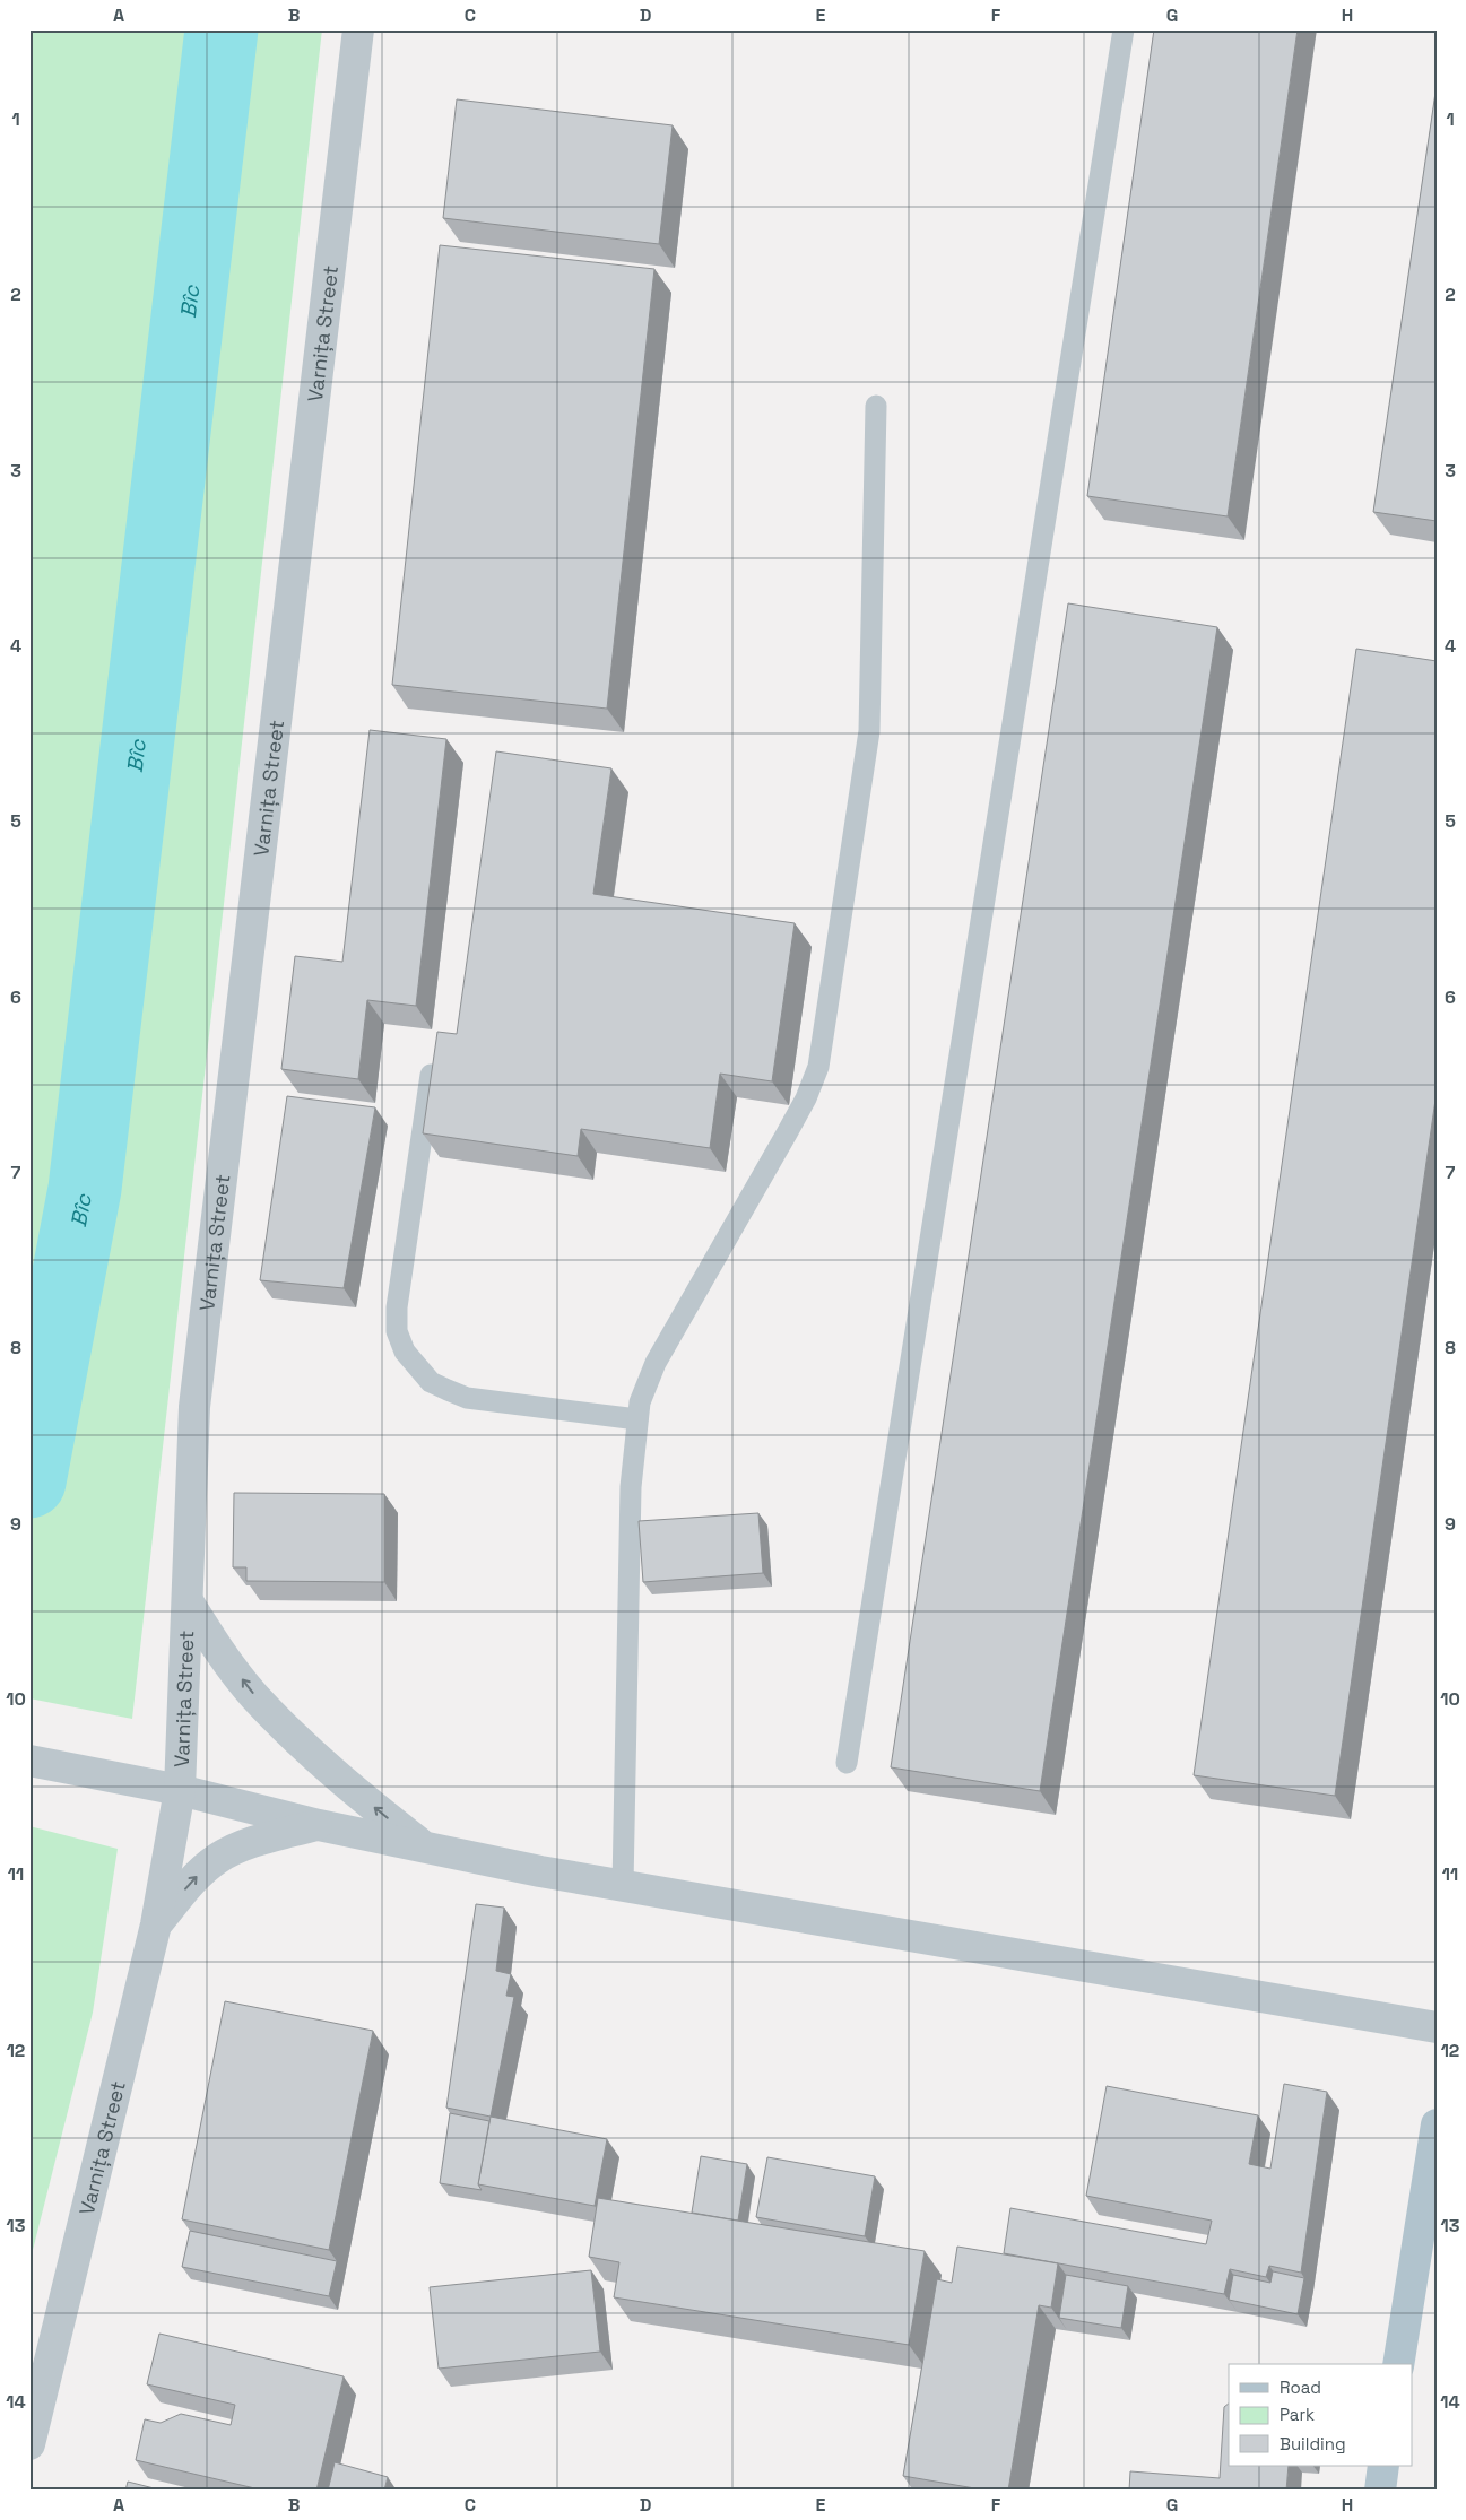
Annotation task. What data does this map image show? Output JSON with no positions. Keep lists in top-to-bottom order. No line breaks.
{"streets":{"street":["Varnița Street"]},"water":["Bîc"],"legend":["Road","Park","Building"],"grid":{"columns":["A","B","C","D","E","F","G","H"],"rows":["1","2","3","4","5","6","7","8","9","10","11","12","13","14"]}}
